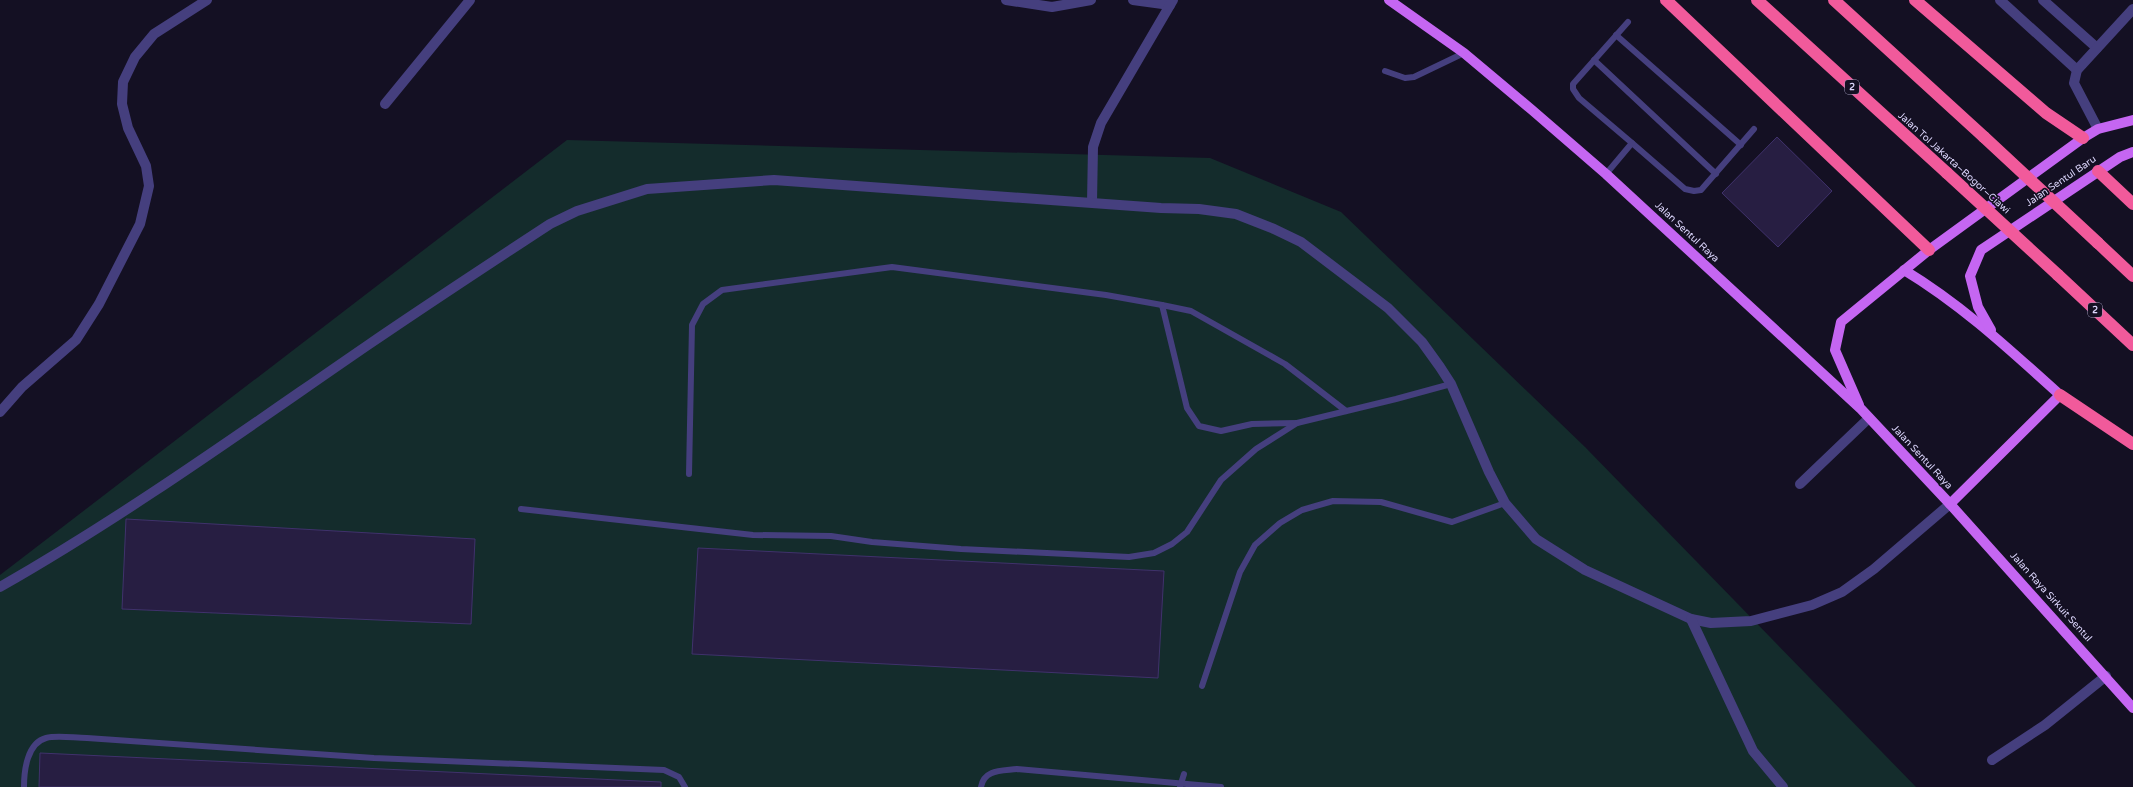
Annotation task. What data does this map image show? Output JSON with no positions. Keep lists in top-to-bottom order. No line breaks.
{"streets":{"highway":["2","Jalan Tol Jakarta–Bogor–Ciawi"],"main road":["Jalan Sentul Baru","Jalan Sentul Raya","Jalan Raya Sirkuit Sentul"]},"crossings":[["Jalan Sentul Baru","Jalan Sentul Raya"],["Jalan Sentul Raya","Jalan Raya Sirkuit Sentul"]]}
